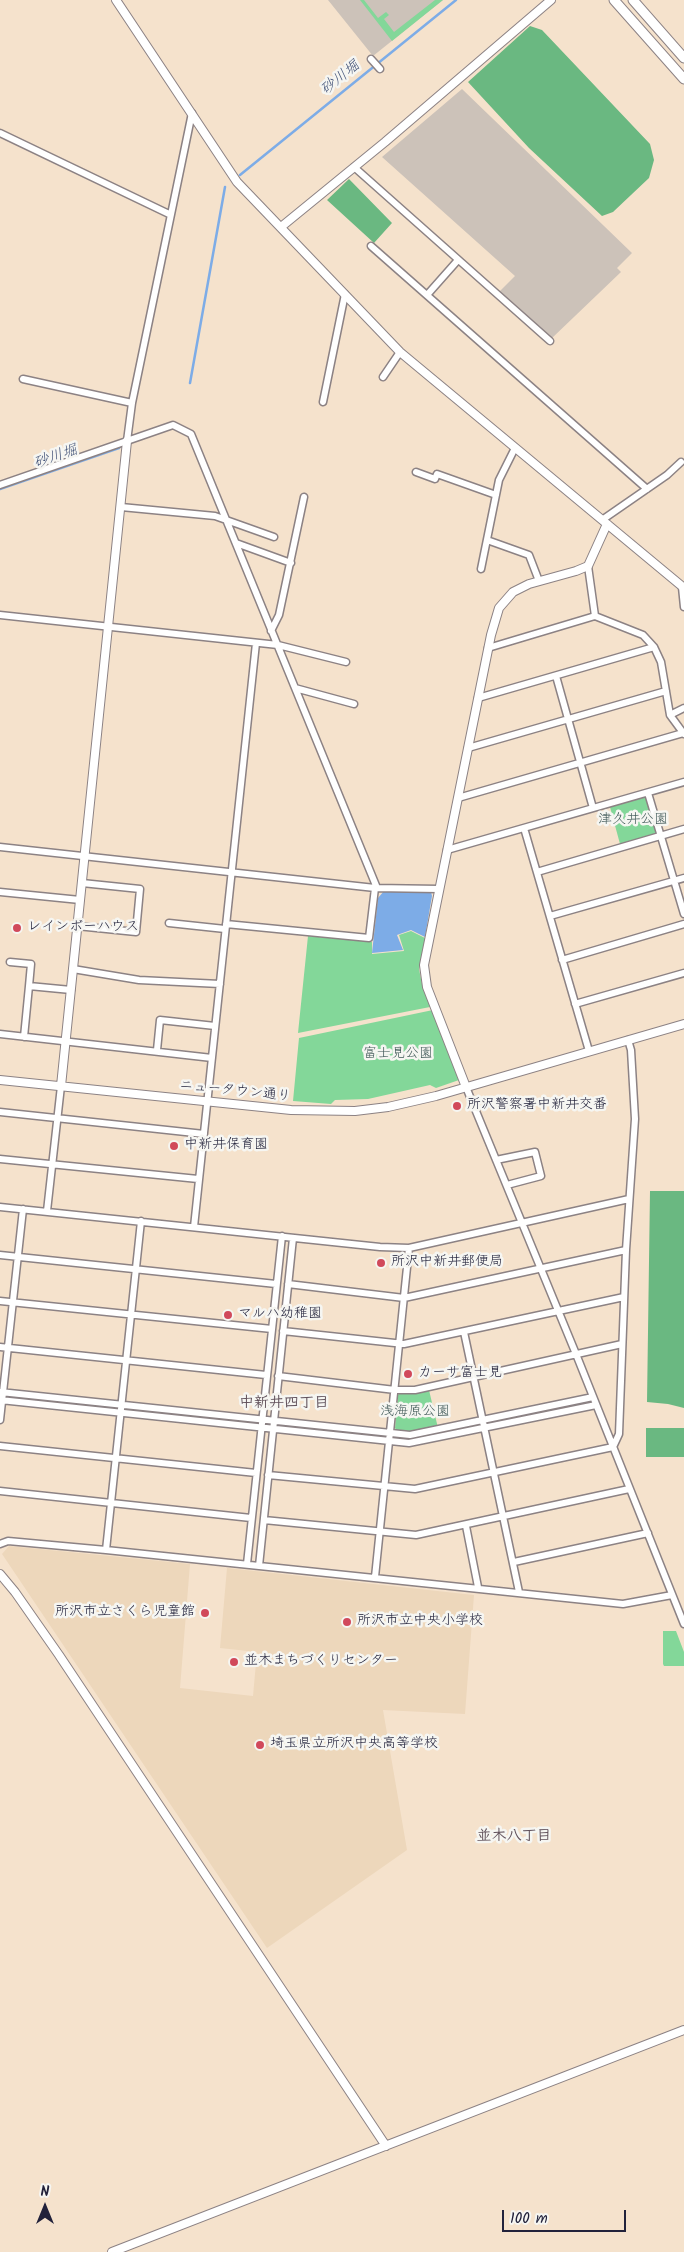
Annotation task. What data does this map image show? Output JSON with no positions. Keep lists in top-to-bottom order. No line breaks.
{"streets":{"street":["ニュータウン通り"]},"districts":["中新井四丁目","並木八丁目"],"water":["砂川堀"],"parks":["津久井公園","富士見公園","浅海原公園"],"places":["レインボーハウス","所沢警察署中新井交番","中新井保育園","所沢中新井郵便局","マルハ幼稚園","カーサ富士見","所沢市立さくら児童館","所沢市立中央小学校","並木まちづくりセンター","埼玉県立所沢中央高等学校"],"scale_bar":"100 m","north":"top"}
